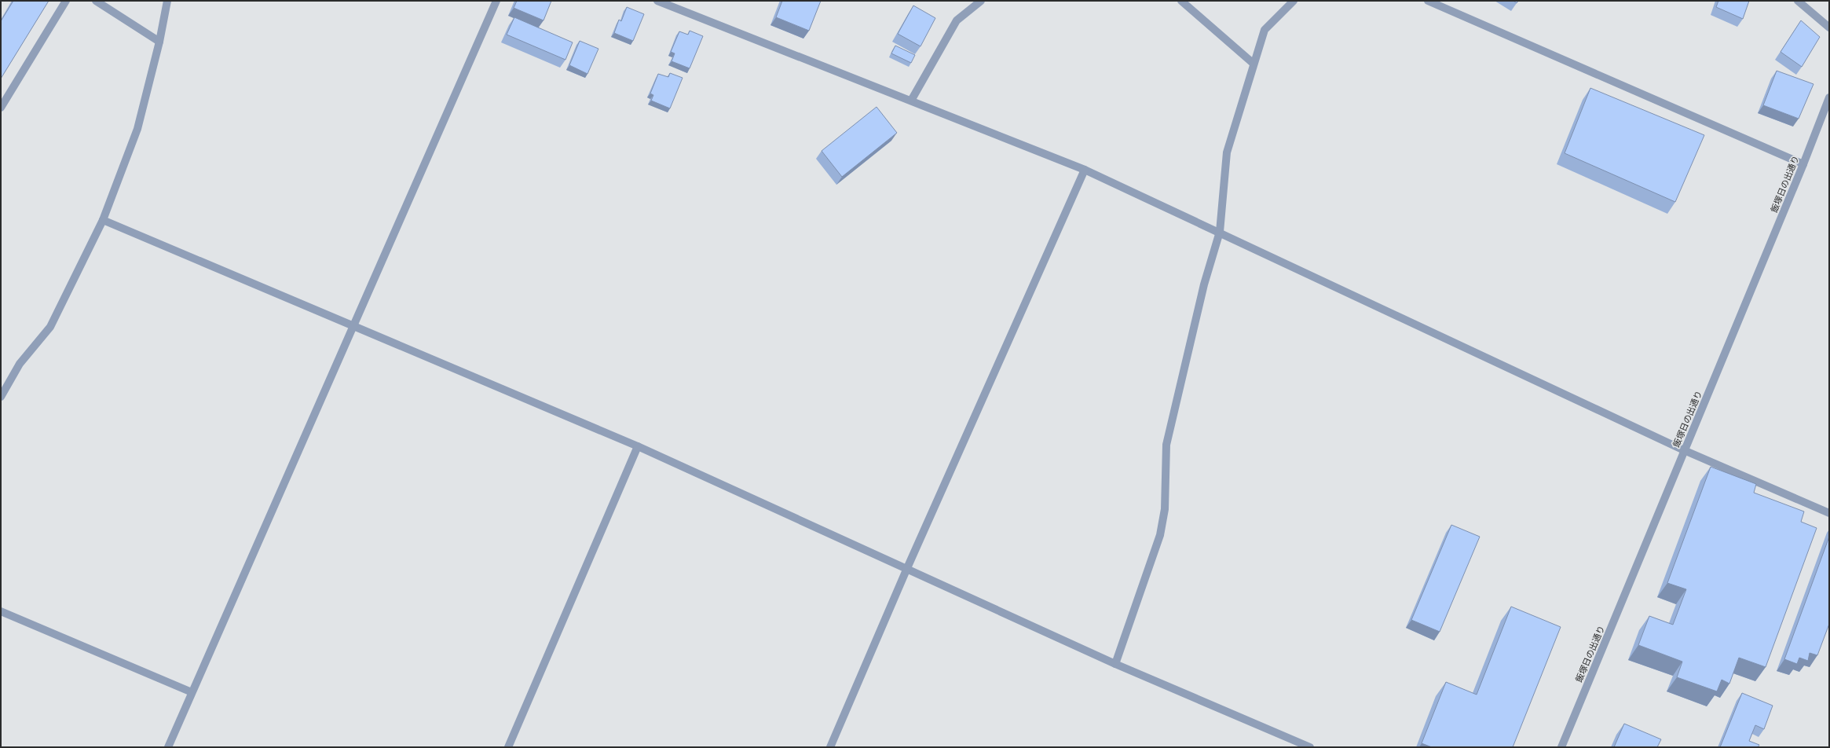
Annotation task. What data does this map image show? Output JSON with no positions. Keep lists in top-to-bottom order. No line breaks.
{"streets":{"street":["飯塚日の出通り"]}}
